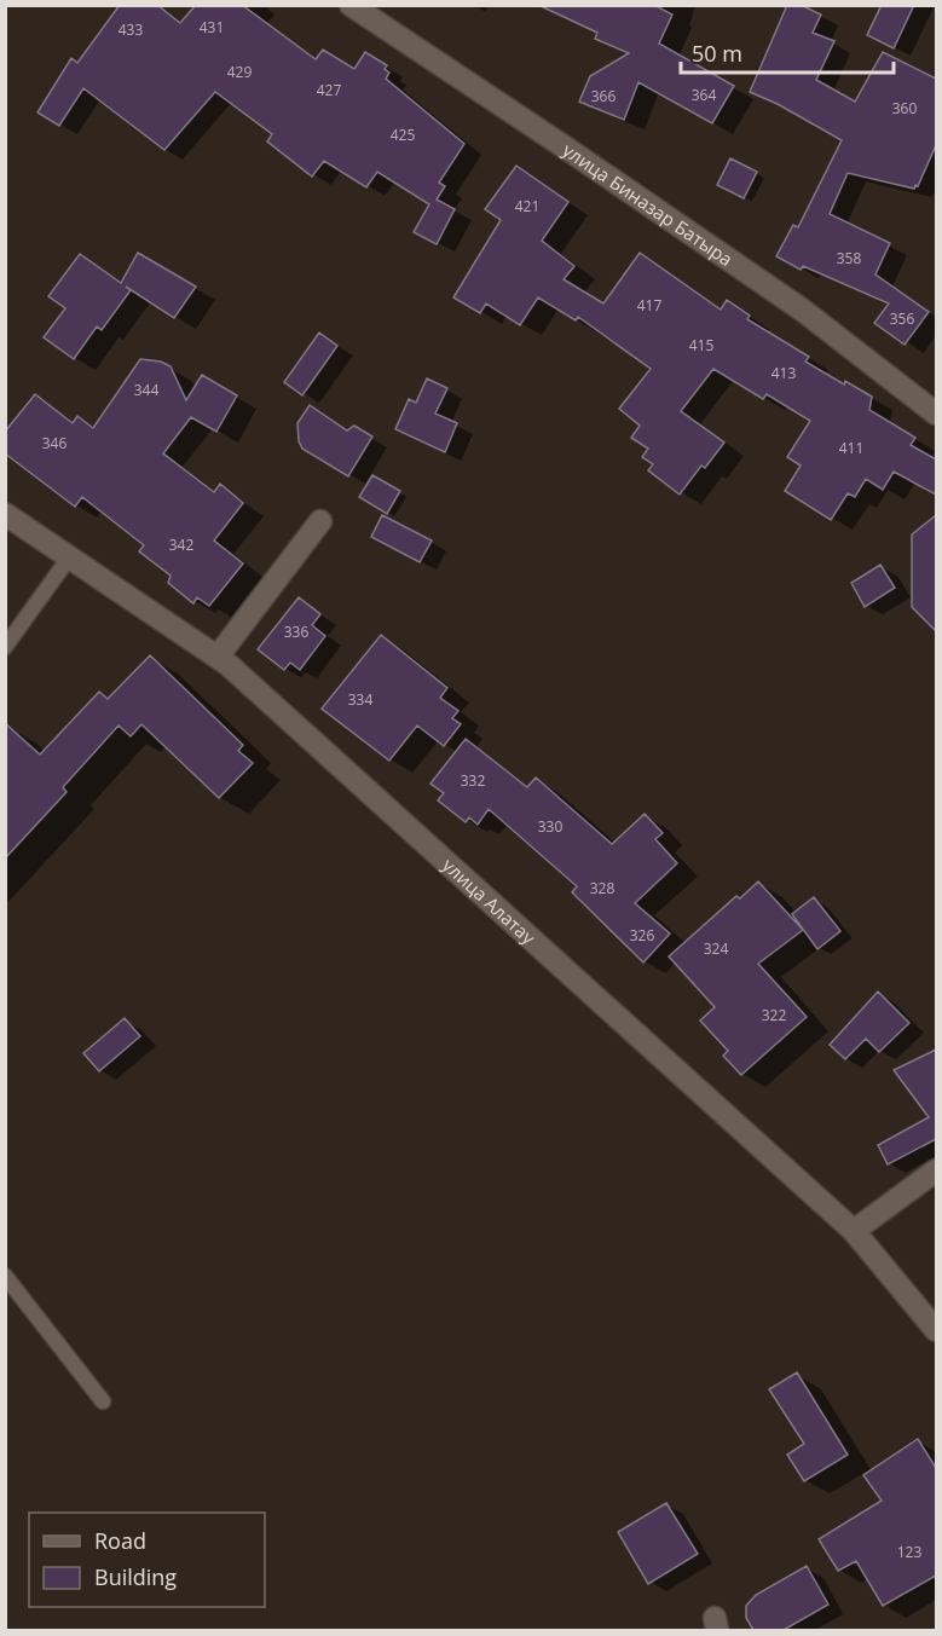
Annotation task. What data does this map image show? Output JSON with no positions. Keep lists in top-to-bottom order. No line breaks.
{"streets":{"street":["улица Биназар Батыра","улица Алатау"]},"house_numbers":["431","433","429","427","364","366","360","425","421","358","417","356","415","413","344","346","411","342","336","334","332","330","328","326","324","322","123"],"legend":["Road","Building"],"scale_bar":"50 m"}
